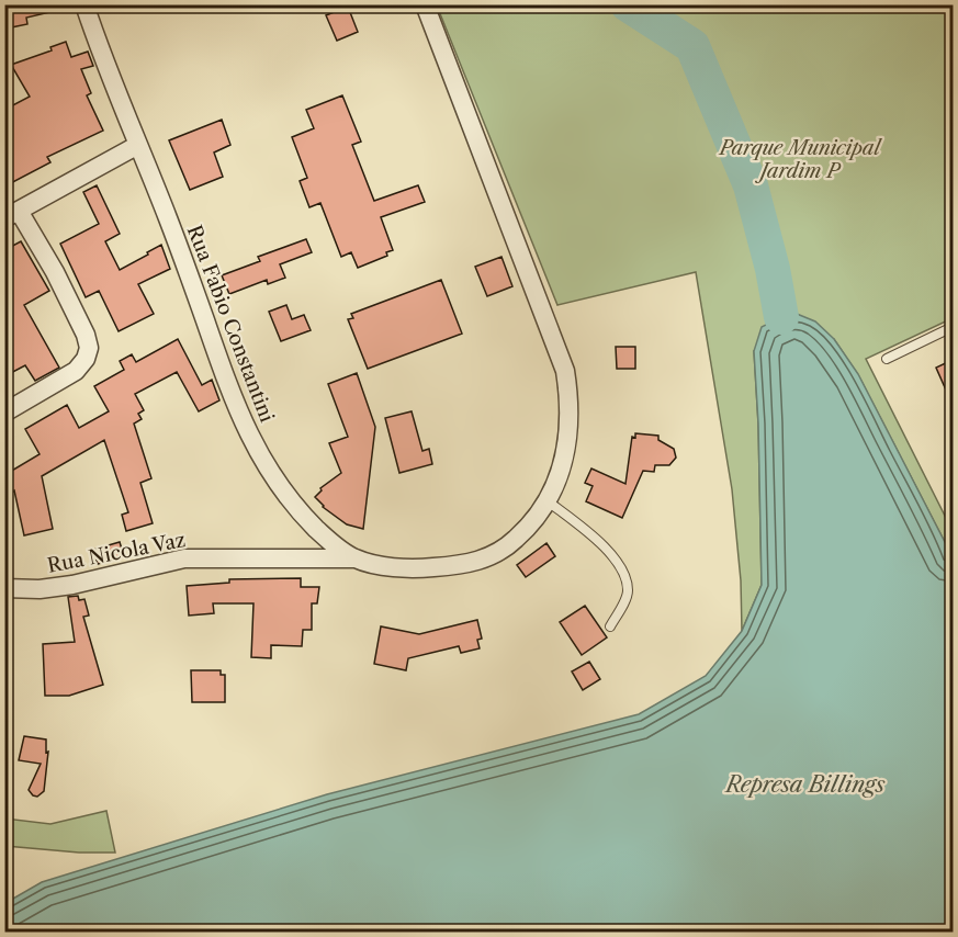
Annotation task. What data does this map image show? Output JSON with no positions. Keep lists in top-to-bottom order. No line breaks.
{"streets":{"street":["Rua Fabio Constantini","Rua Nicola Vaz"]},"crossings":[["Rua Fabio Constantini","Rua Nicola Vaz"]],"water":["Represa Billings"],"parks":["Parque Municipal Jardim P"]}
